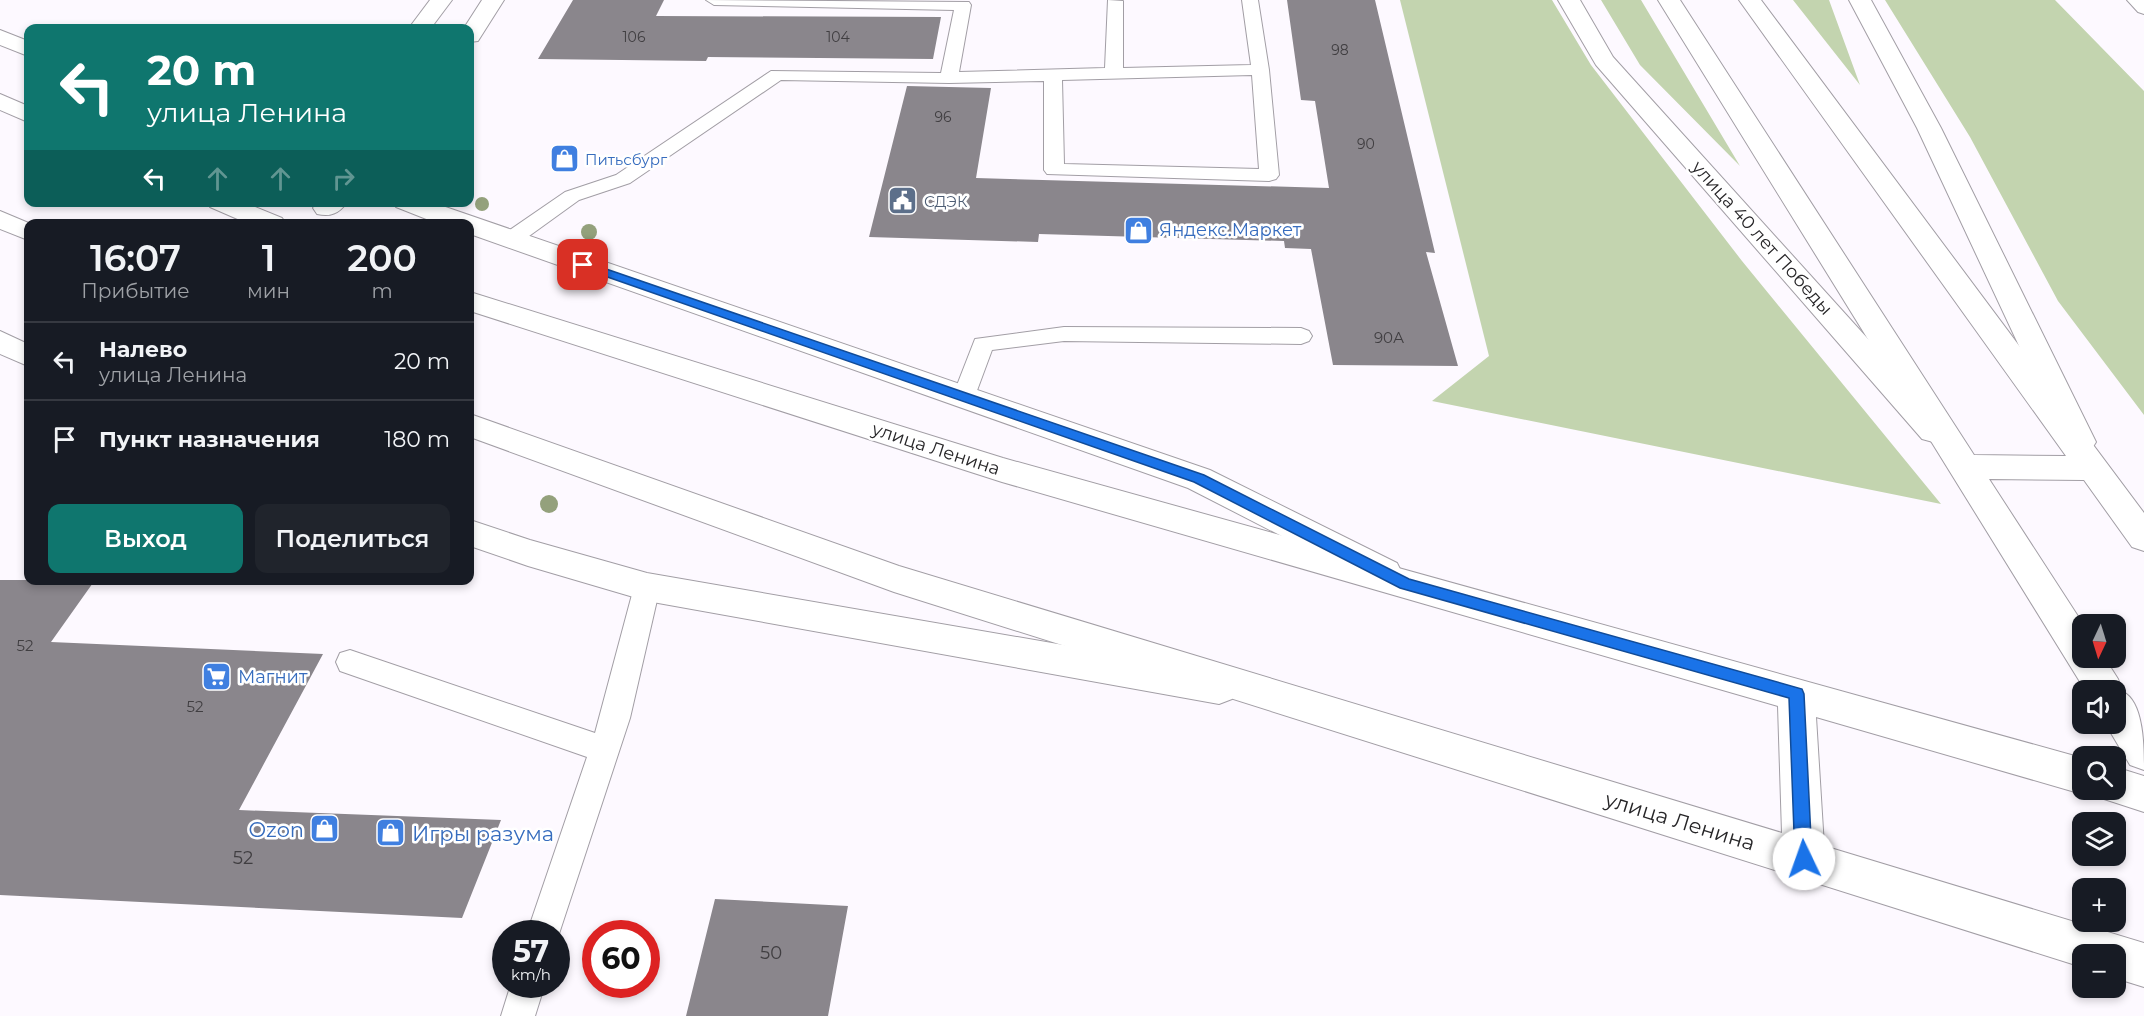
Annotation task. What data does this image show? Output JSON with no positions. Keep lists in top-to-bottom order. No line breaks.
{"streets":{"main road":["улица 40 лет Победы","улица Ленина"]},"places":{"shop":["Питьсбург","Яндекс.Маркет","Ozon","Игры разума"],"public building":["СДЭК"],"supermarket":["Магнит"]},"house_numbers":["106","104","98","96","90","90А","52","52","52","50"],"north":"bottom","page":{"turn":["20 m","улица Ленина"],"eta":["16:07","Прибытие","1","мин","200","m"],"list":[{"name":"Налево","note":"улица Ленина","value":"20 m"},{"name":"Пункт назначения","value":"180 m"}],"buttons":["Выход","Поделиться"],"map_buttons":["+","−"],"speed":"57 km/h","limit":"60"}}
